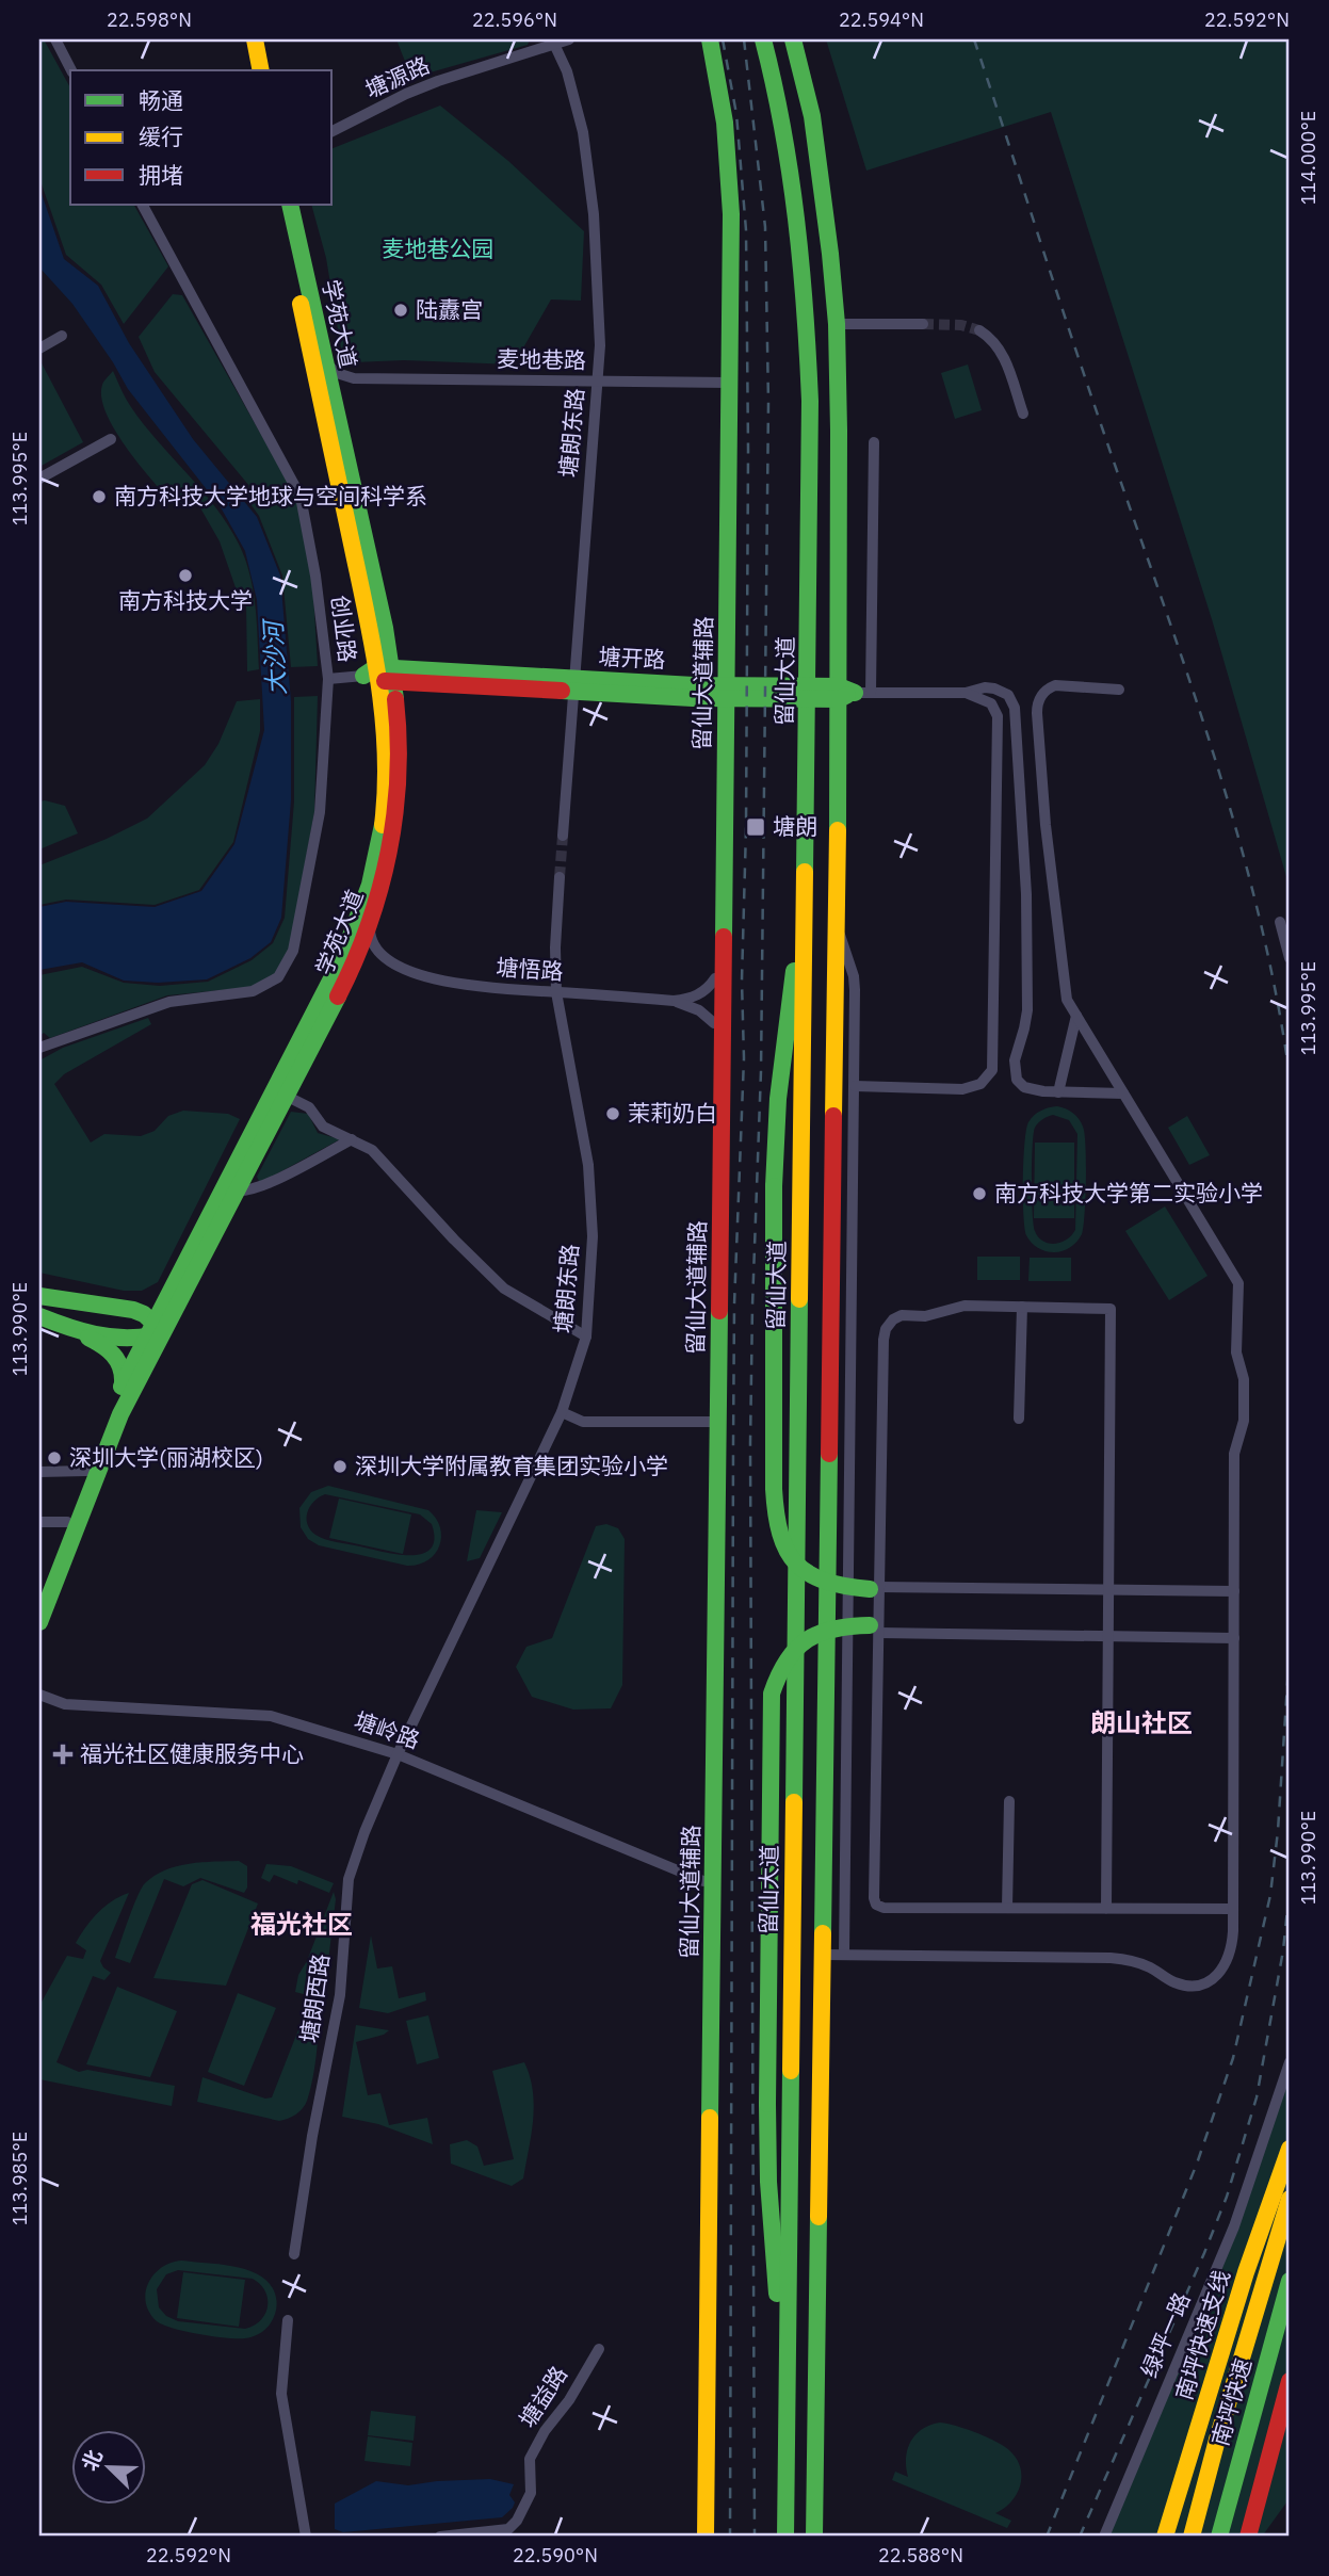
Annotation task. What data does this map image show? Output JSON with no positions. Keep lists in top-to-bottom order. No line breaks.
{"streets":{"main road":["学苑大道","塘开路","留仙大道","留仙大道辅路","南坪快速支线","南坪快速"],"street":["塘源路","麦地巷路","塘朗东路","创业路","塘悟路","塘岭路","塘朗西路","绿坪一路","塘益路"]},"crossings":[["塘源路","塘朗东路"],["学苑大道","麦地巷路"],["学苑大道","塘开路"],["麦地巷路","塘朗东路"],["麦地巷路","留仙大道辅路"],["塘朗东路","塘开路"],["塘朗东路","塘悟路"],["塘朗东路","塘岭路"],["塘朗东路","塘朗西路"],["塘开路","留仙大道"],["塘开路","留仙大道辅路"],["留仙大道辅路","塘悟路"],["留仙大道辅路","塘岭路"],["塘岭路","塘朗西路"]],"districts":["朗山社区","福光社区"],"water":["大沙河"],"parks":["麦地巷公园"],"places":{"other":["陆纛宫","南方科技大学地球与空间科学系","南方科技大学","茉莉奶白","南方科技大学第二实验小学","深圳大学(丽湖校区)","深圳大学附属教育集团实验小学"],"transit":["塘朗"],"health":["福光社区健康服务中心"]},"legend":["畅通","缓行","拥堵"],"north":"top left","coordinates":["22.598°N","22.596°N","22.594°N","22.592°N","114.000°E","113.995°E","113.990°E","113.985°E","22.590°N","22.588°N"]}
